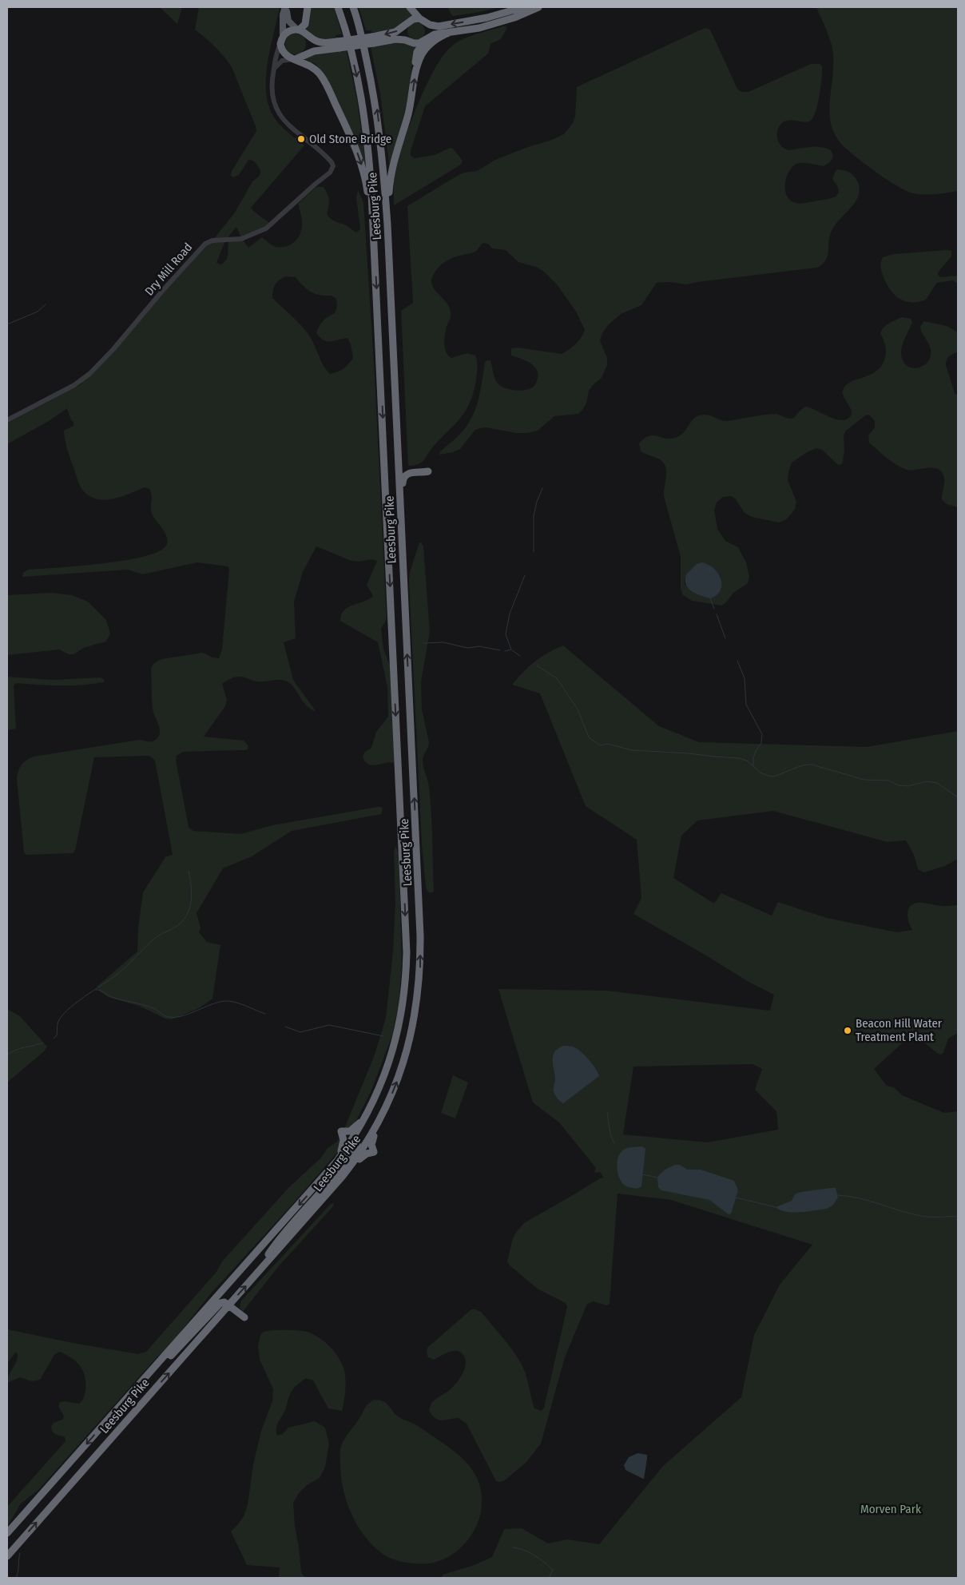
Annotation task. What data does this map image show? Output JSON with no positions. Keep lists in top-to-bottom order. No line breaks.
{"streets":{"highway":["Leesburg Pike"],"street":["Dry Mill Road"]},"parks":["Morven Park"],"places":["Old Stone Bridge","Beacon Hill Water Treatment Plant"]}
